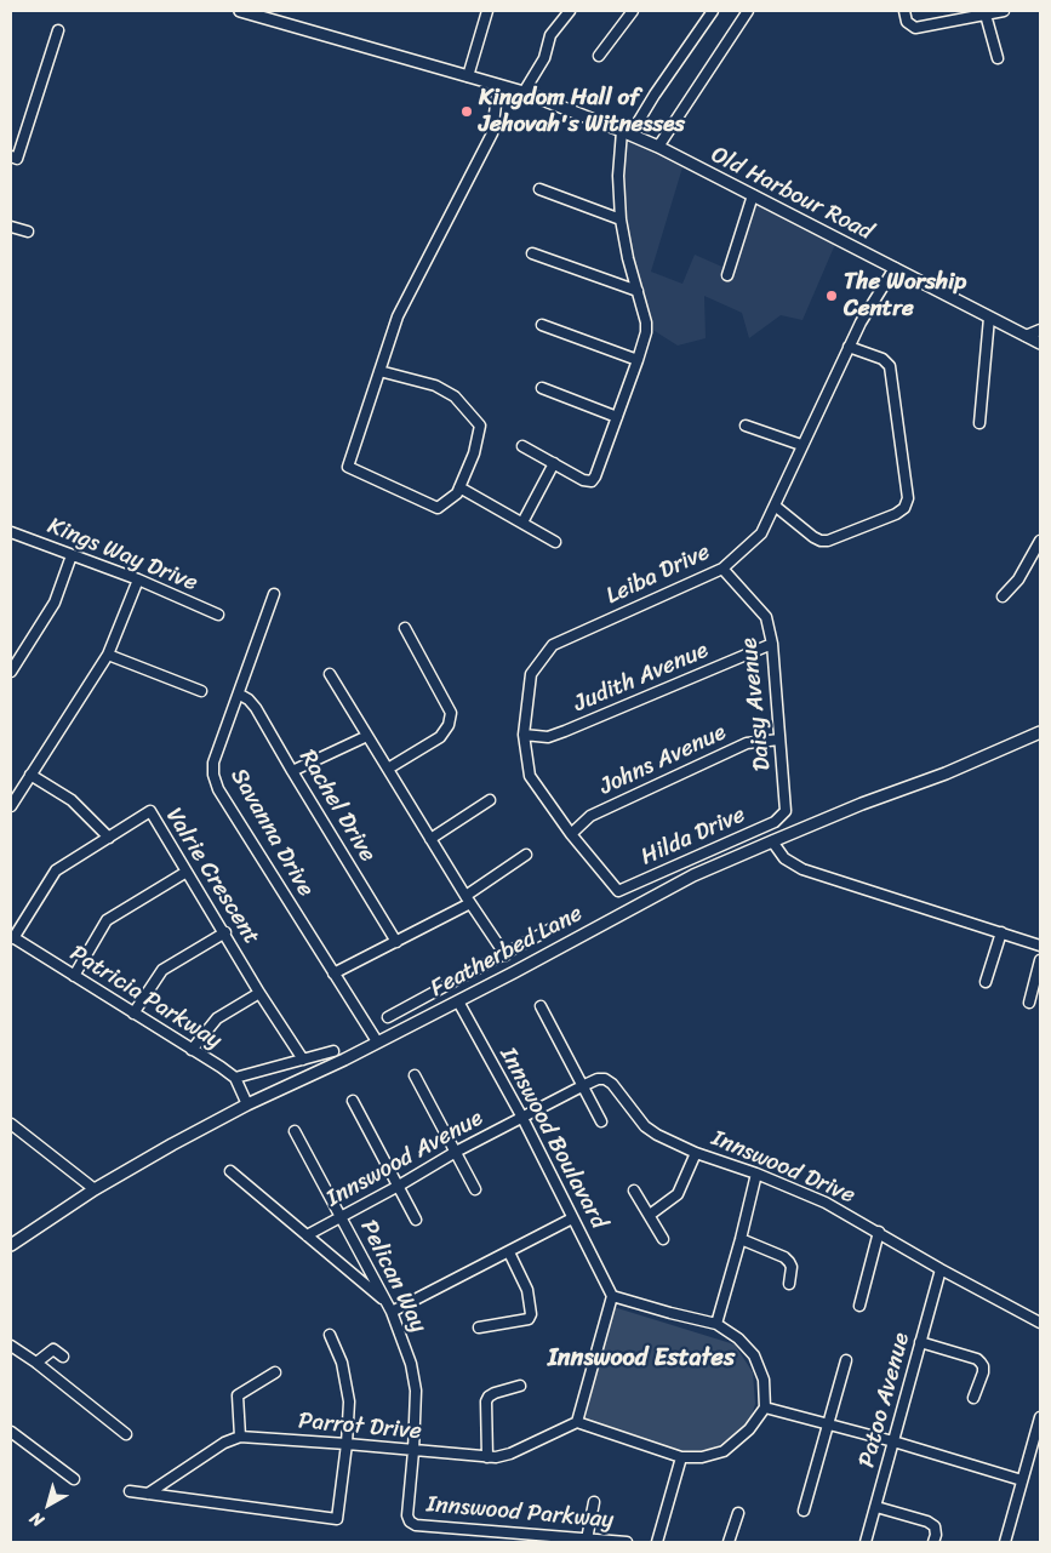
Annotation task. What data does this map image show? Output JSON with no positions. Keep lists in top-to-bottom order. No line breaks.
{"streets":{"main road":["Old Harbour Road","Featherbed Lane"],"street":["Kings Way Drive","Leiba Drive","Judith Avenue","Daisy Avenue","Johns Avenue","Rachel Drive","Savanna Drive","Hilda Drive","Valrie Crescent","Patricia Parkway","Innswood Boulavard","Innswood Avenue","Innswood Drive","Pelican Way","Patoo Avenue","Parrot Drive","Innswood Parkway"]},"crossings":[["Old Harbour Road","Leiba Drive"],["Leiba Drive","Judith Avenue"],["Leiba Drive","Daisy Avenue"],["Leiba Drive","Johns Avenue"],["Leiba Drive","Hilda Drive"],["Judith Avenue","Daisy Avenue"],["Daisy Avenue","Johns Avenue"],["Daisy Avenue","Hilda Drive"],["Rachel Drive","Savanna Drive"],["Savanna Drive","Featherbed Lane"],["Valrie Crescent","Patricia Parkway"],["Featherbed Lane","Patricia Parkway"],["Featherbed Lane","Innswood Boulavard"],["Innswood Boulavard","Innswood Avenue"],["Innswood Boulavard","Innswood Drive"],["Innswood Boulavard","Parrot Drive"],["Innswood Avenue","Innswood Drive"],["Innswood Avenue","Pelican Way"],["Innswood Drive","Patoo Avenue"],["Pelican Way","Parrot Drive"],["Pelican Way","Innswood Parkway"],["Parrot Drive","Innswood Parkway"]],"districts":["Innswood Estates"],"places":["Kingdom Hall of Jehovah's Witnesses","The Worship Centre"],"north":"bottom left"}
